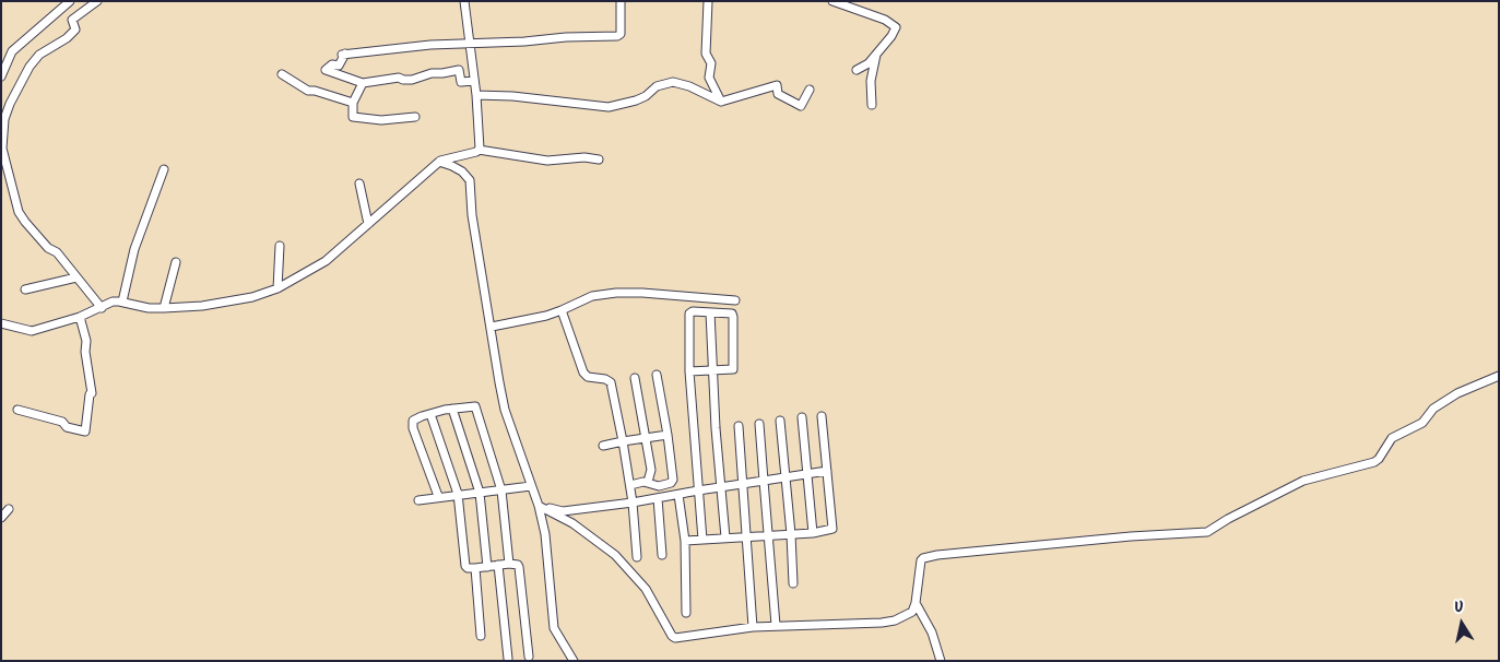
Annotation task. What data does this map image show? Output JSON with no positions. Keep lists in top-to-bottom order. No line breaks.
{"north":"top"}
